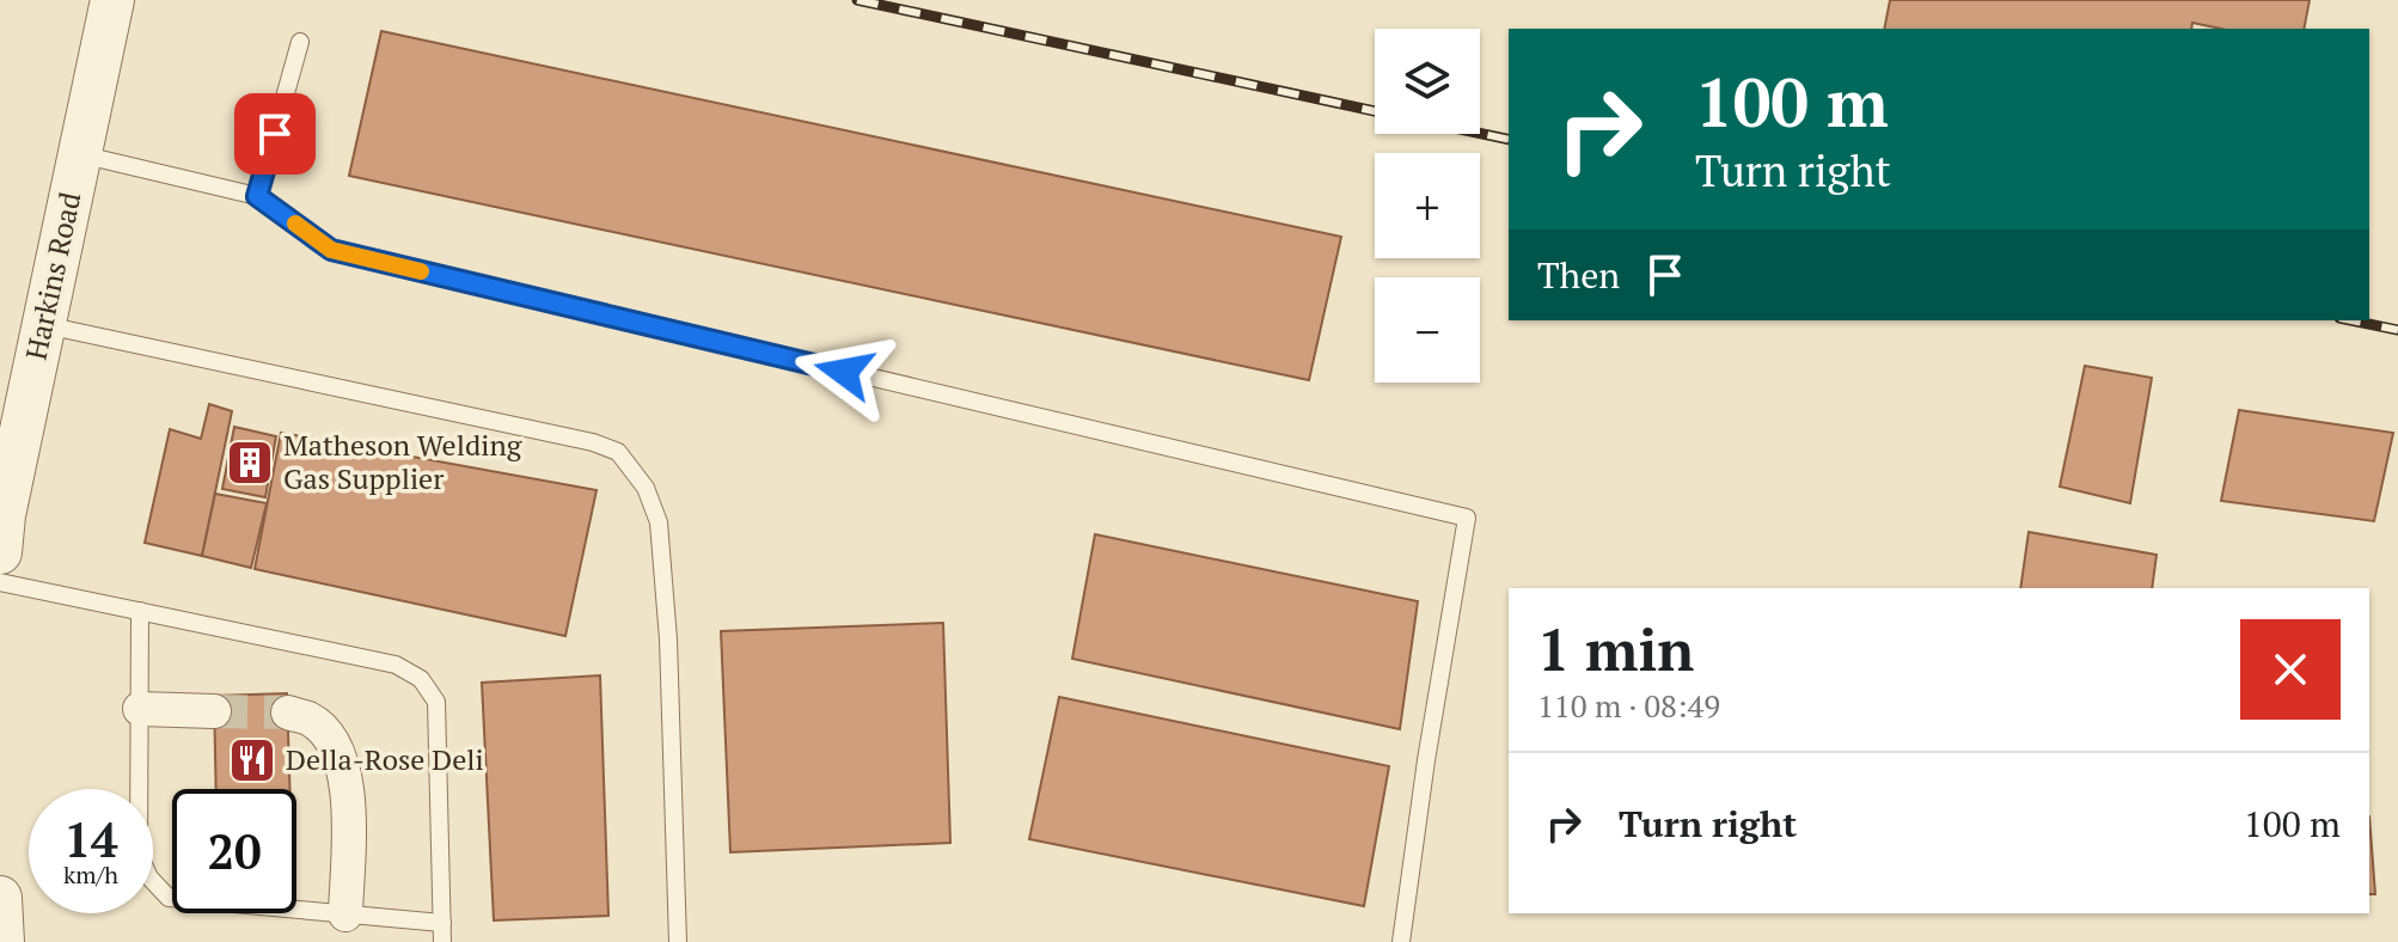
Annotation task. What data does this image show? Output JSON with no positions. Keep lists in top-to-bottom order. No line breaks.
{"streets":{"street":["Harkins Road"]},"places":{"building":["Matheson Welding Gas Supplier"],"restaurant":["Della-Rose Deli"]},"page":{"map_buttons":["+","−"],"turn":["100 m","Turn right"],"then":"Then","heading":["1 min","110 m · 08:49"],"list":[{"name":"Turn right","value":"100 m"}],"speed":"14 km/h","limit":"20"}}
